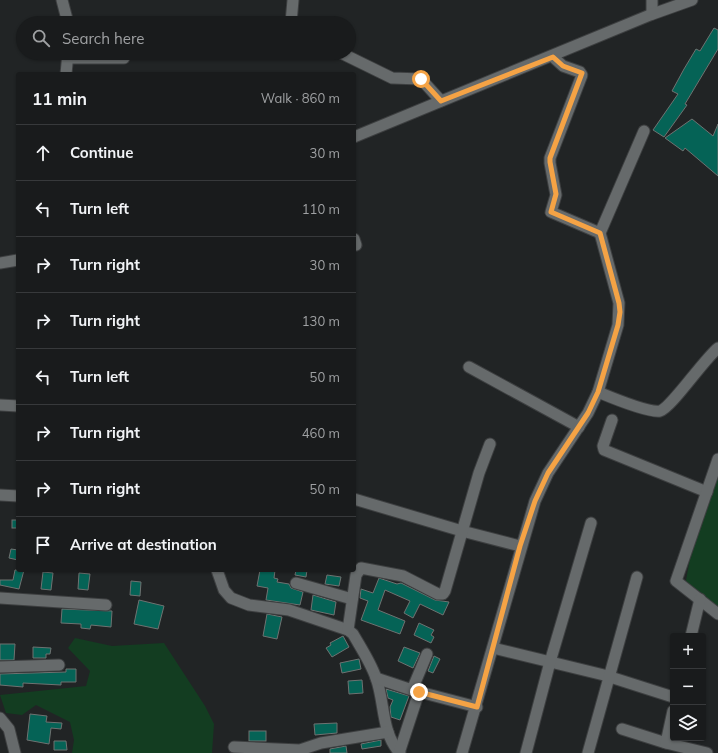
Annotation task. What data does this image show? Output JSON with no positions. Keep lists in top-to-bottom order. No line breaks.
{"page":{"search":"Search here","heading":["11 min","Walk · 860 m"],"list":[["Continue","30 m"],["Turn left","110 m"],["Turn right","30 m"],["Turn right","130 m"],["Turn left","50 m"],["Turn right","460 m"],["Turn right","50 m"],"Arrive at destination"],"map_buttons":["+","−"]}}
